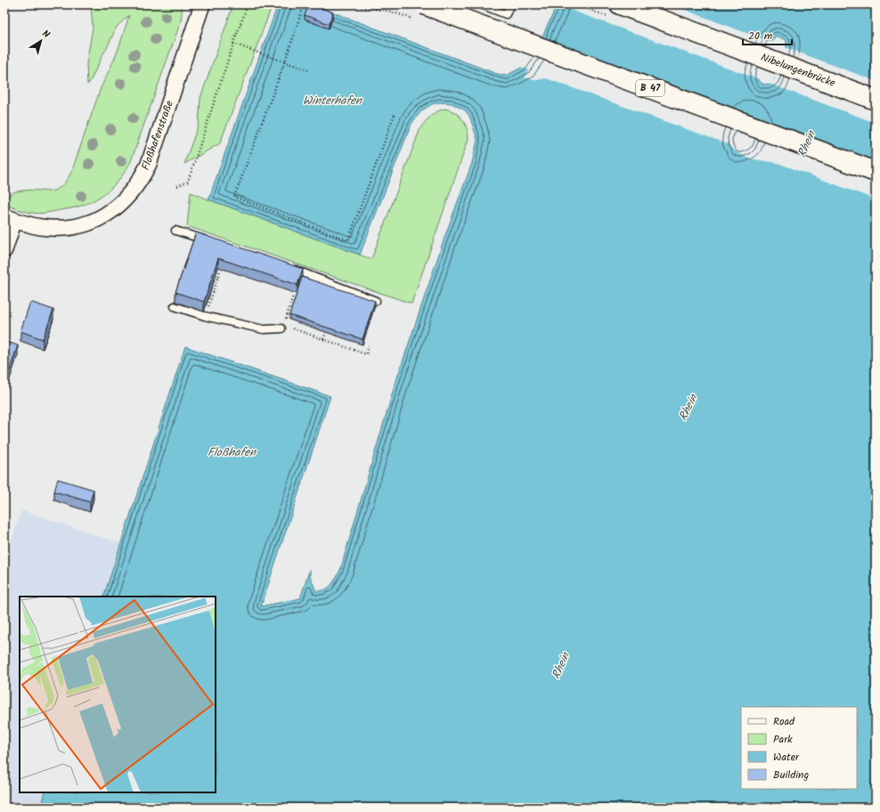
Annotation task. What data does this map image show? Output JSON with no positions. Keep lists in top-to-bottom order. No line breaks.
{"streets":{"highway":["Nibelungenbrücke","B 47"],"street":["Floßhafenstraße"]},"water":["Winterhafen","Rhein","Floßhafen"],"legend":["Road","Park","Water","Building"],"scale_bar":"20 m","north":"top right"}
